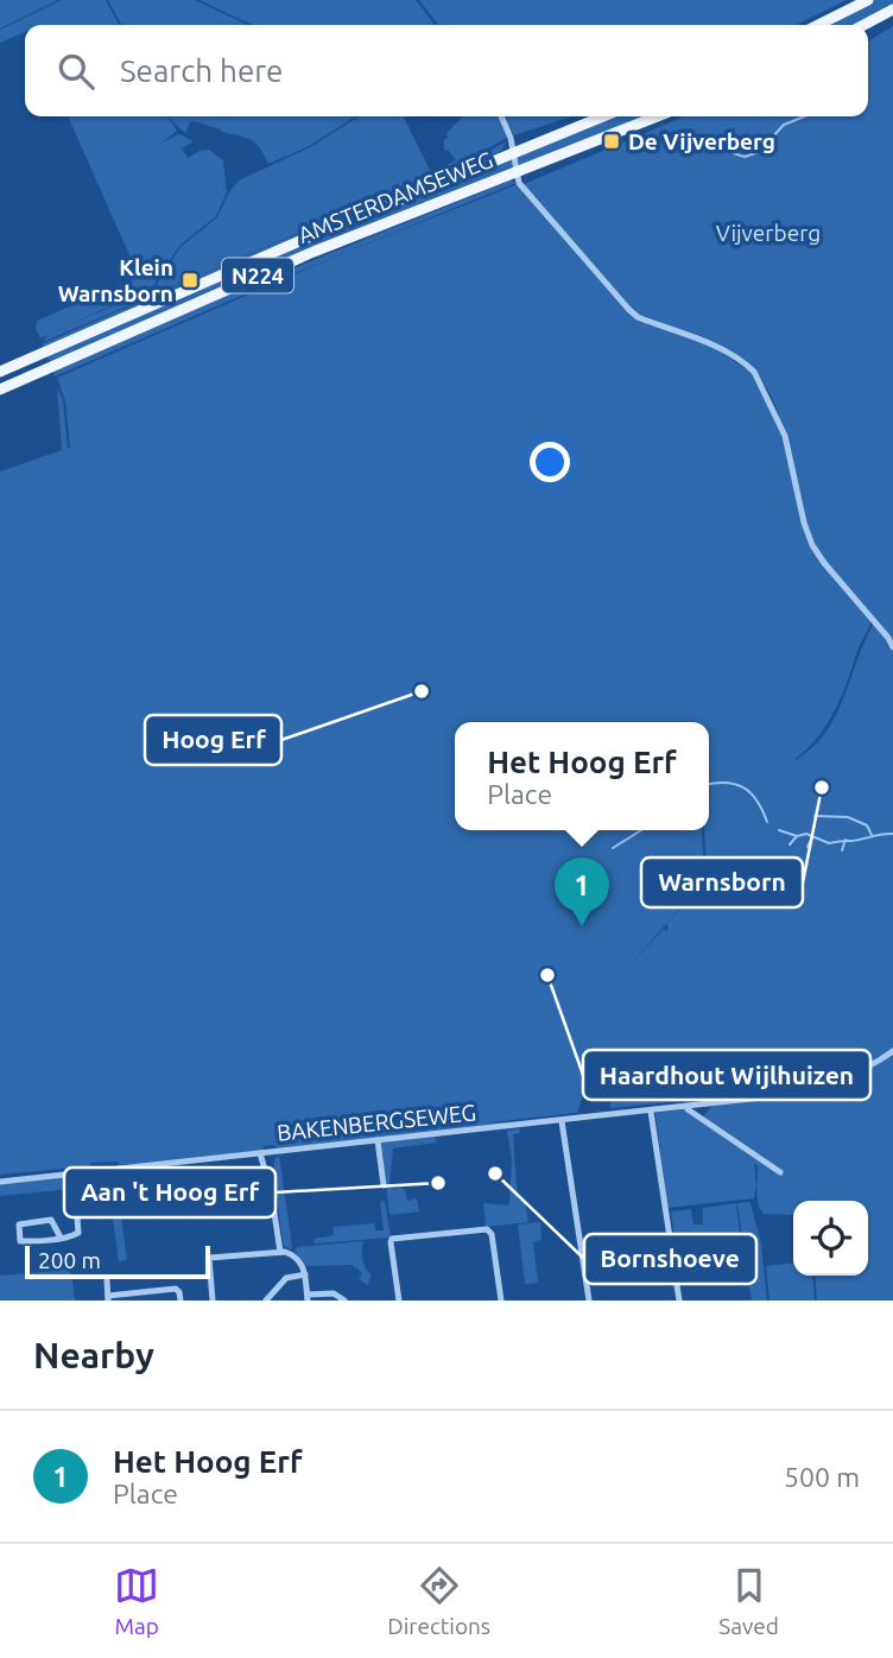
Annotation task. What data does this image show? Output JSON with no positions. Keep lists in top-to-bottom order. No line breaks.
{"streets":{"main road":["AMSTERDAMSEWEG","N224"],"street":["BAKENBERGSEWEG"]},"parks":["Vijverberg"],"places":{"transit":["De Vijverberg","Klein Warnsborn"],"other":["Hoog Erf","Warnsborn","Haardhout Wijlhuizen","Bornshoeve","Aan 't Hoog Erf"]},"scale_bar":"200 m","page":{"search":"Search here","popup":["Het Hoog Erf","Place"],"pins":"1","scale":"200 m","heading":"Nearby","list":[{"mark":"1","name":"Het Hoog Erf","note":"Place","value":"500 m"}],"nav":["Map","Directions","Saved"]}}
